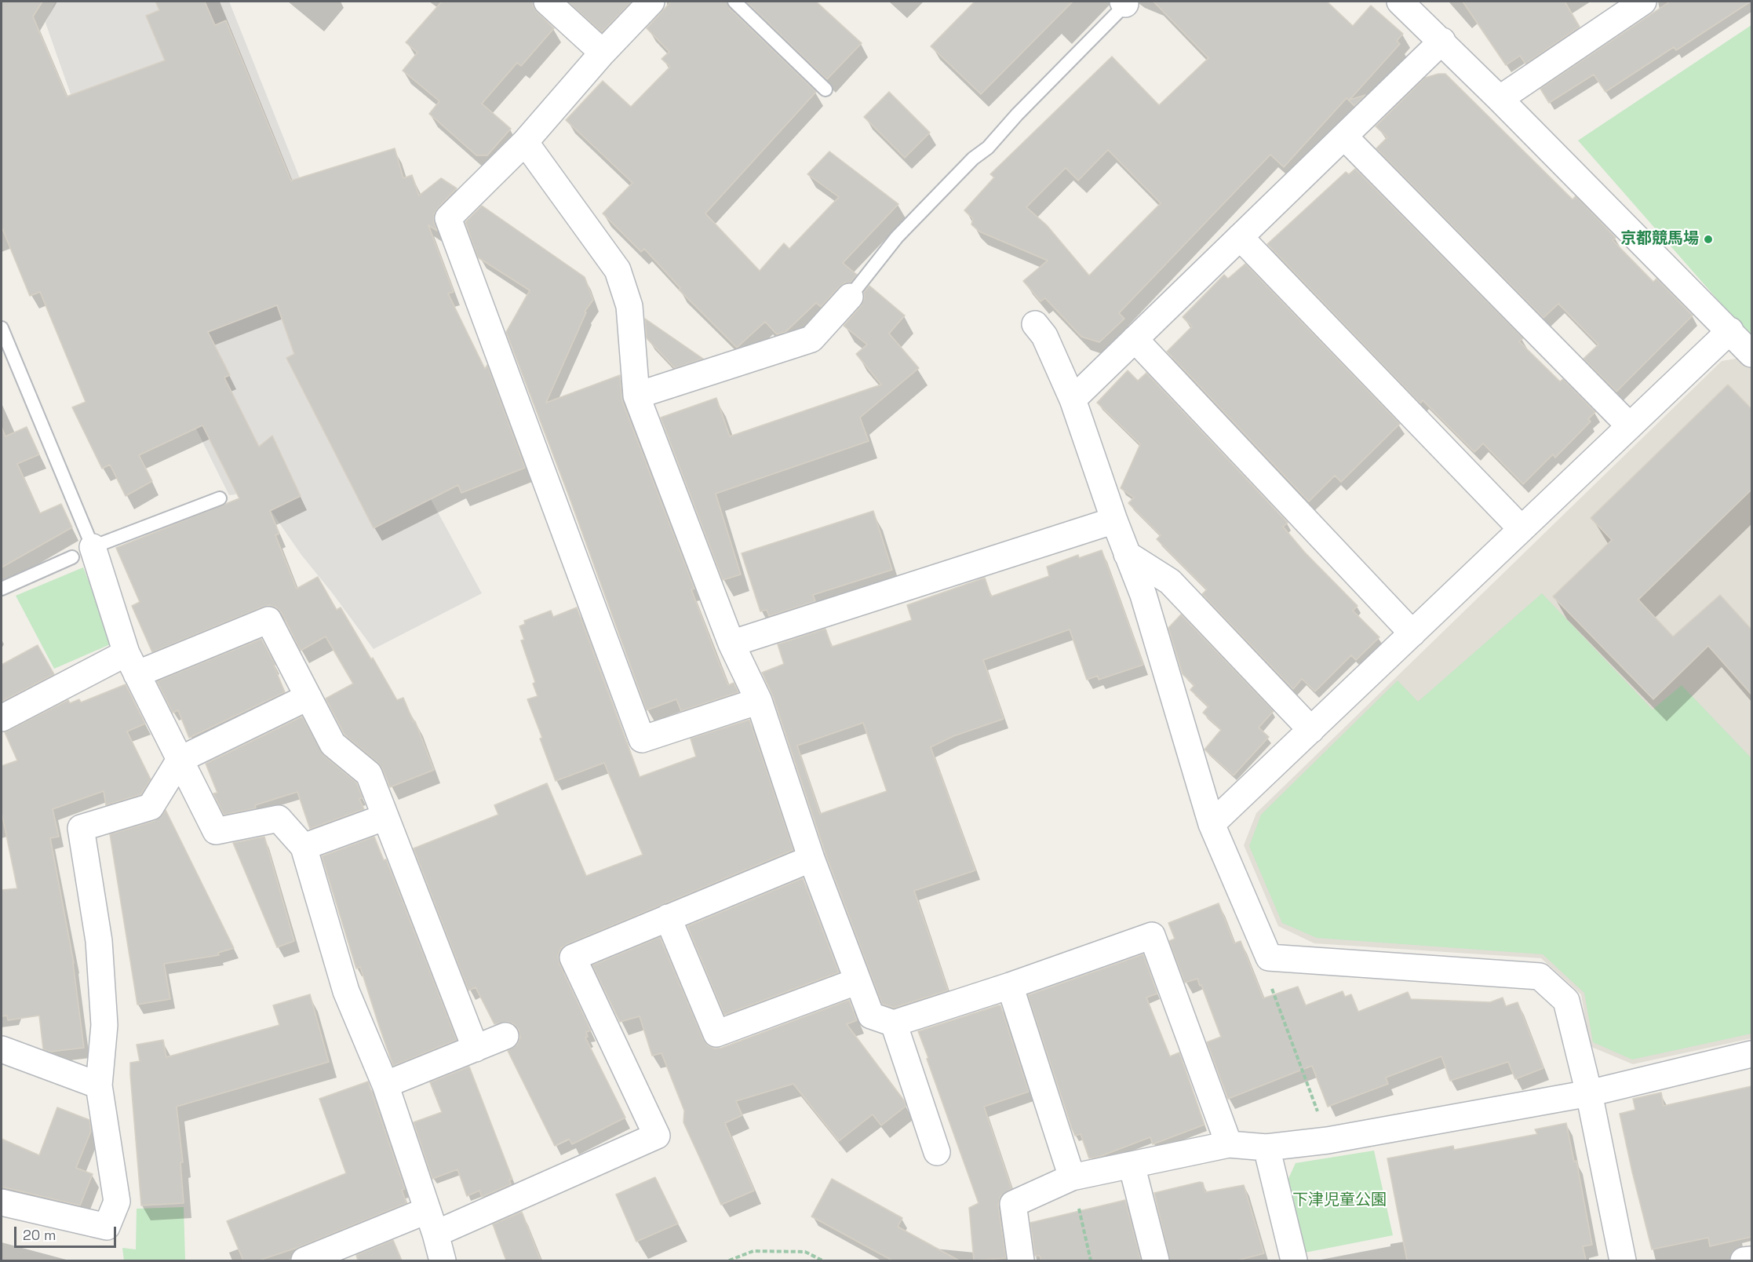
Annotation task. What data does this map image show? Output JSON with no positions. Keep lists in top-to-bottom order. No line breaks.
{"parks":["下津児童公園"],"places":["京都競馬場"],"scale_bar":"20 m"}
